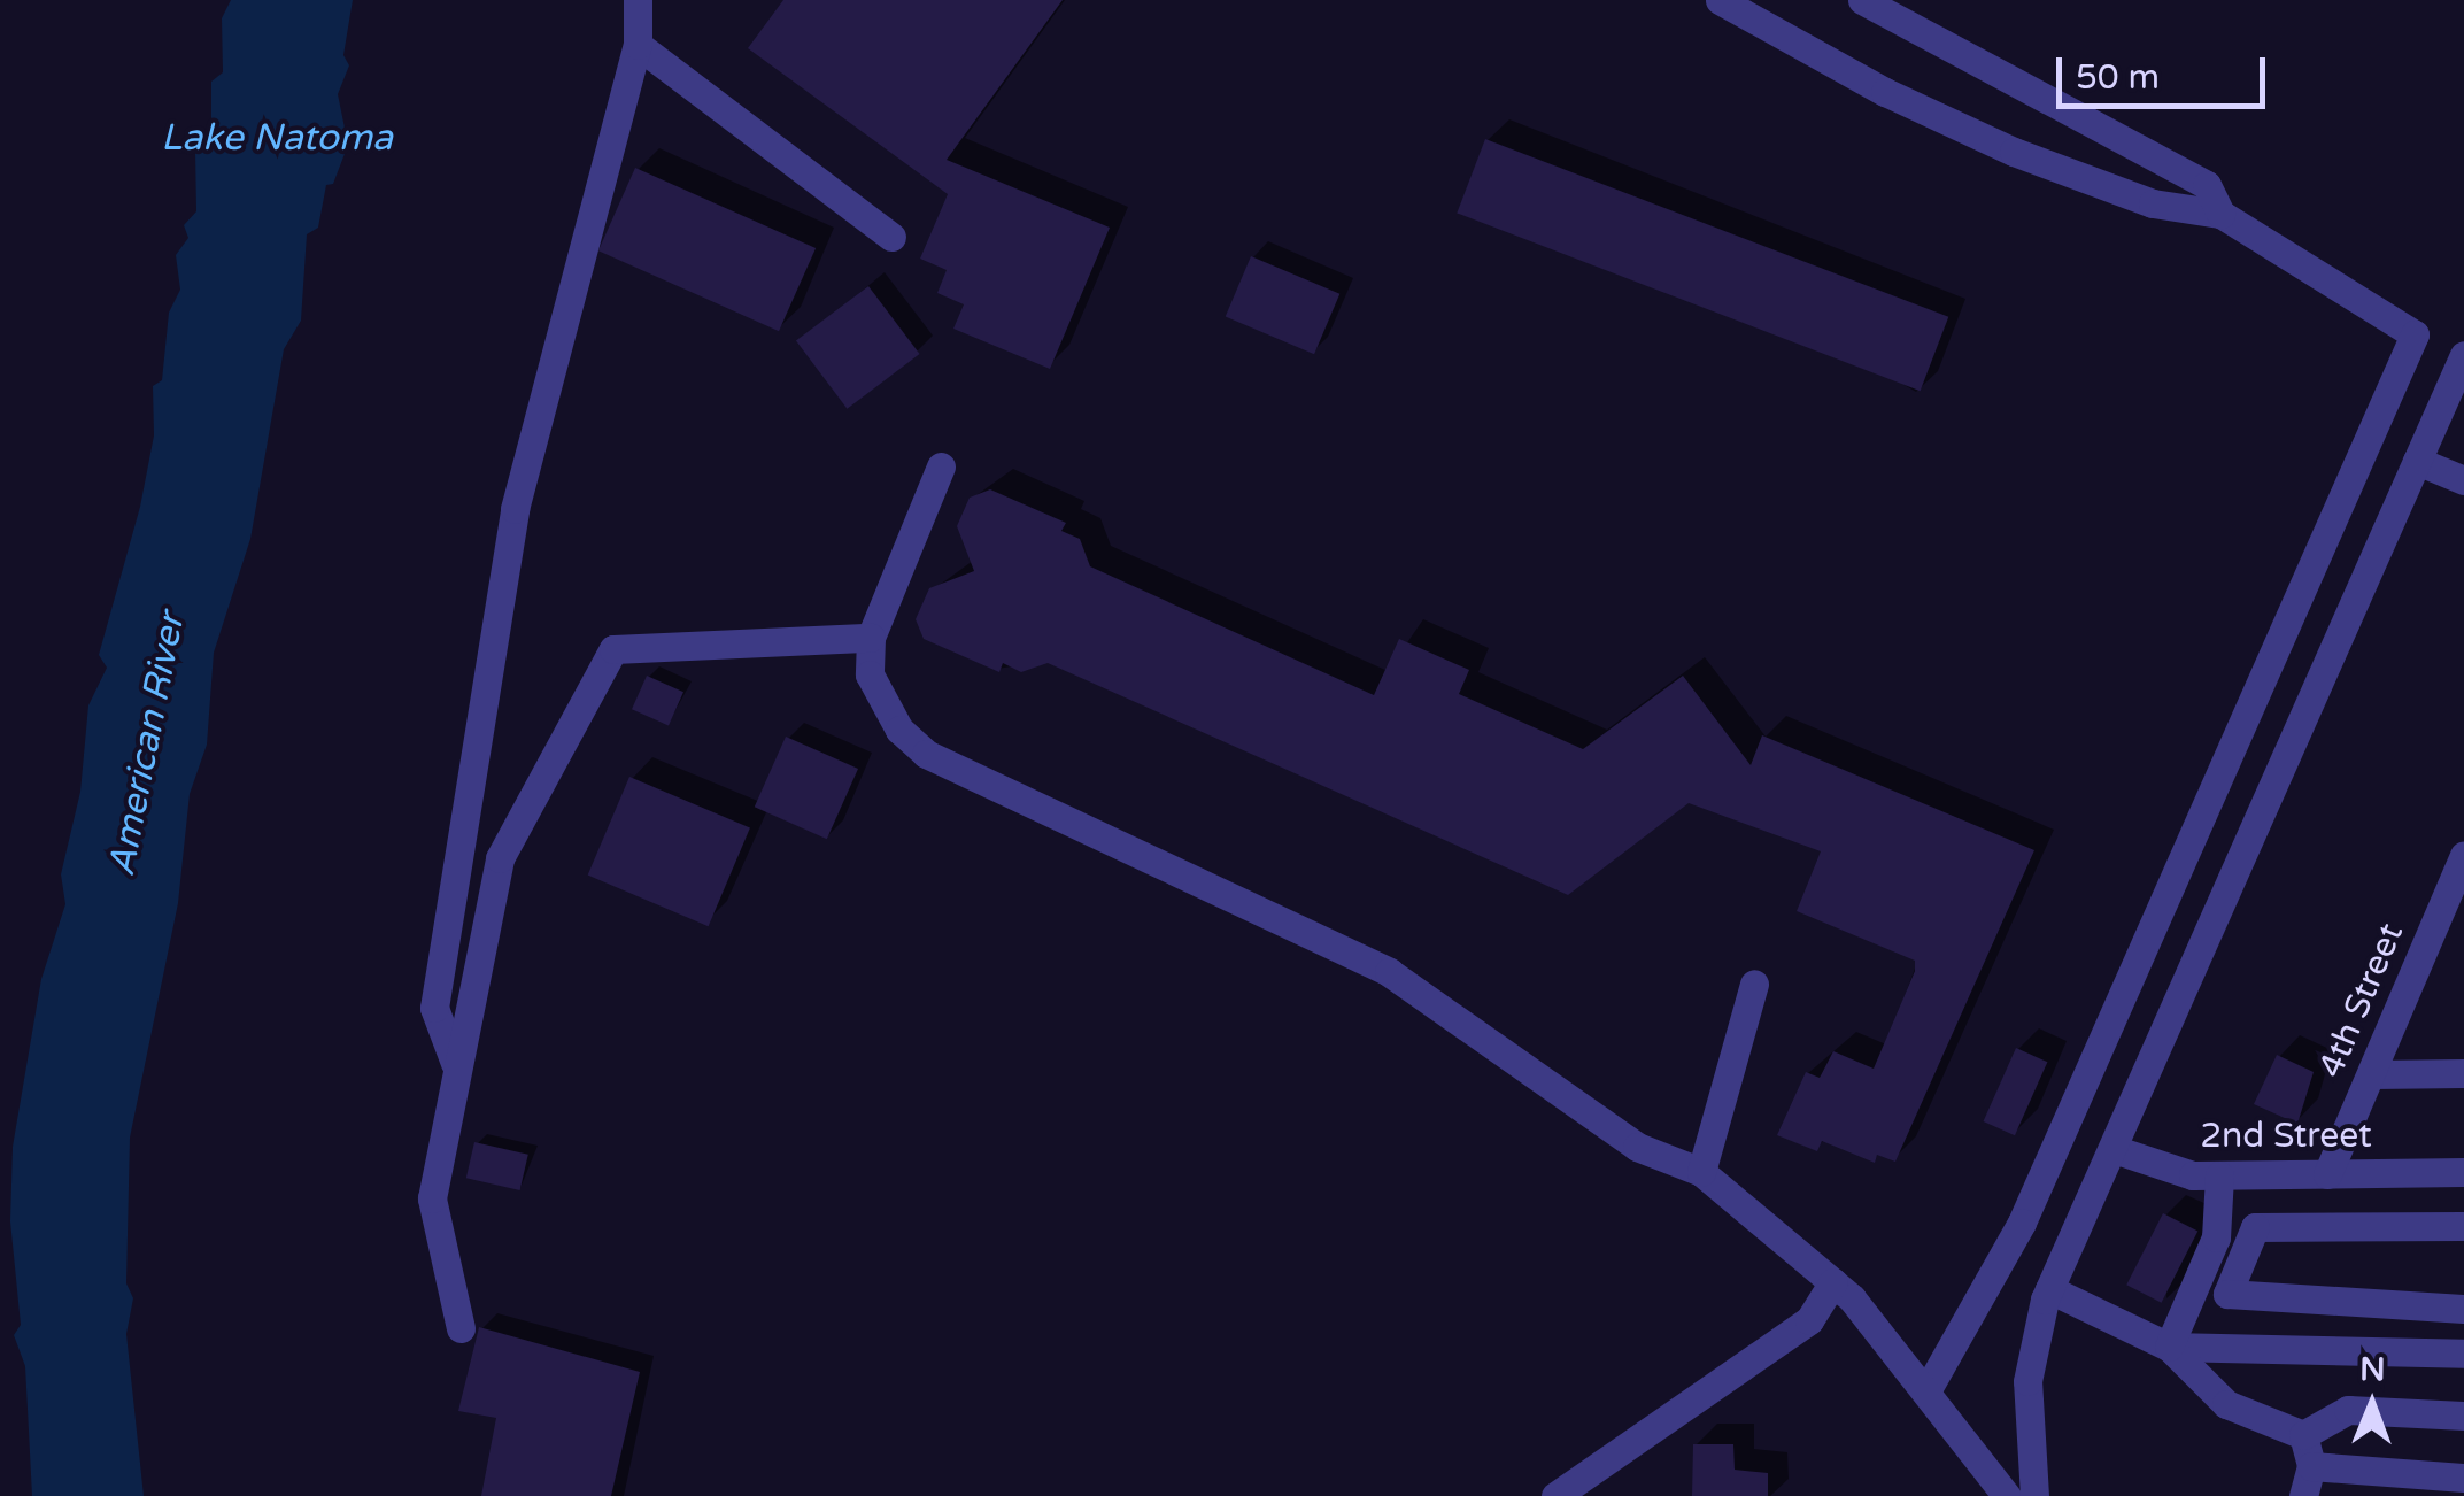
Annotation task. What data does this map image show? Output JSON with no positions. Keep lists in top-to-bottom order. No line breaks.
{"streets":{"street":["4th Street","2nd Street"]},"crossings":[["4th Street","2nd Street"]],"water":["Lake Natoma","American River"],"scale_bar":"50 m","north":"top"}
